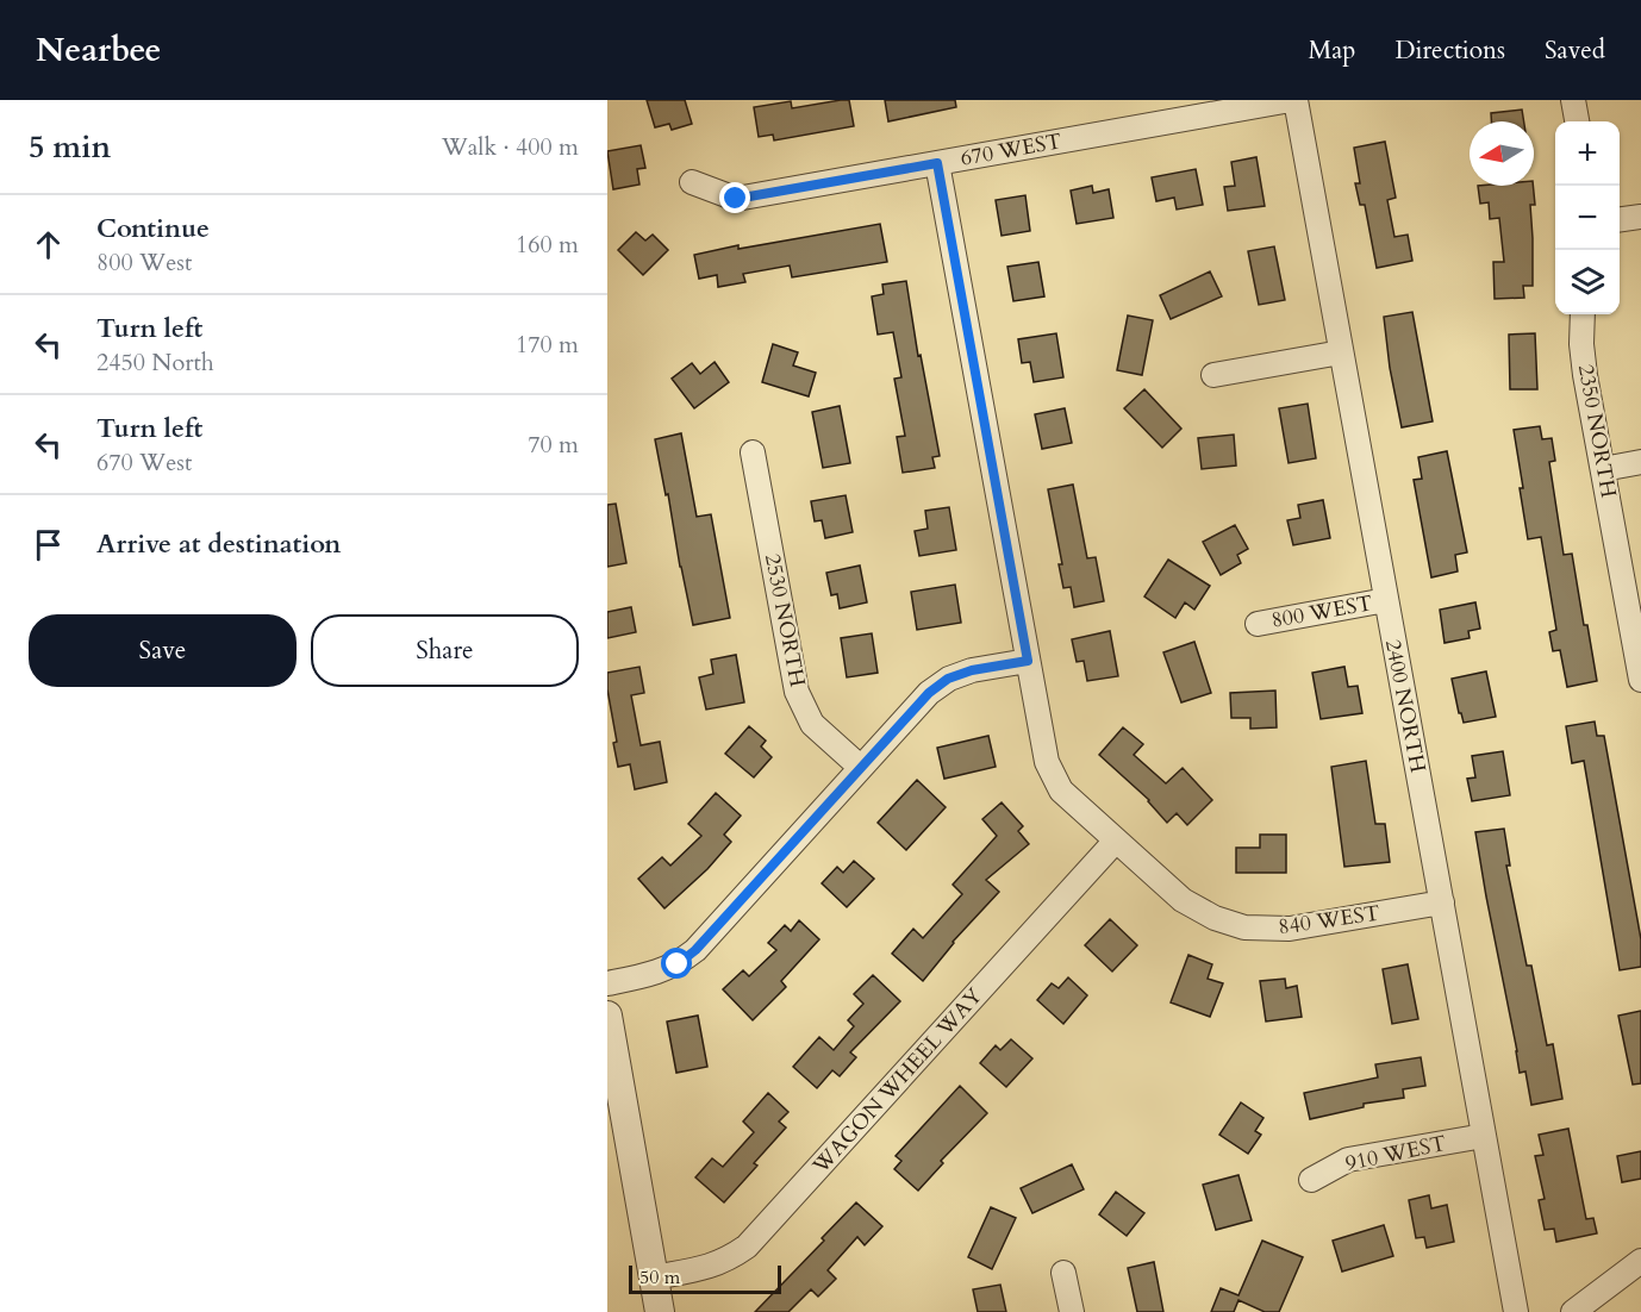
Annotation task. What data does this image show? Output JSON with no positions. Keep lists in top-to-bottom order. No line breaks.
{"streets":{"street":["670 WEST","2350 NORTH","800 WEST","2530 NORTH","2400 NORTH","840 WEST","WAGON WHEEL WAY","910 WEST"]},"crossings":[["670 WEST","2400 NORTH"],["670 WEST","840 WEST"],["800 WEST","2400 NORTH"],["2400 NORTH","840 WEST"],["2400 NORTH","910 WEST"],["840 WEST","WAGON WHEEL WAY"]],"scale_bar":"50 m","north":"left","page":{"header":"Nearbee","nav":["Map","Directions","Saved"],"heading":["5 min","Walk · 400 m"],"map_buttons":["+","−"],"list":[["Continue","800 West","160 m"],["Turn left","2450 North","170 m"],["Turn left","670 West","70 m"],"Arrive at destination"],"buttons":["Save","Share"],"scale":"50 m"}}
